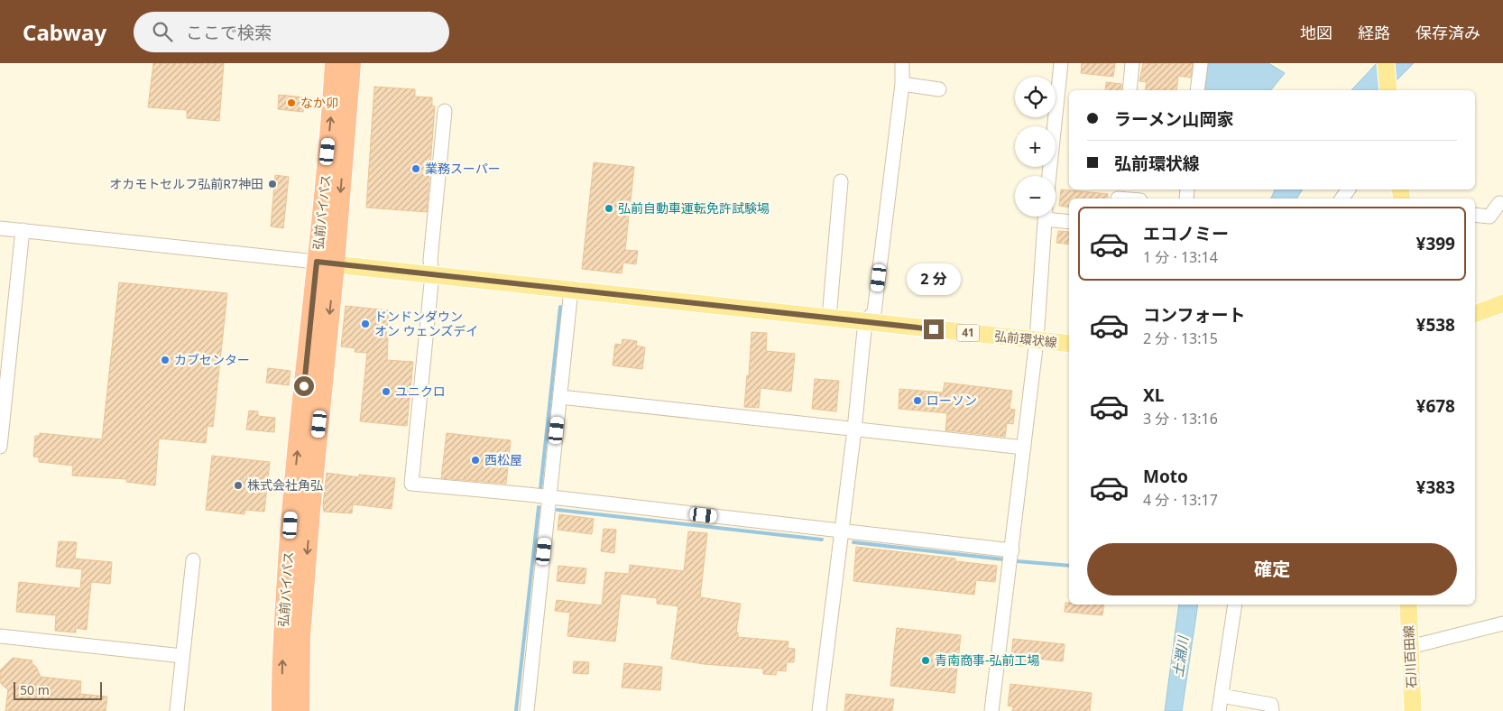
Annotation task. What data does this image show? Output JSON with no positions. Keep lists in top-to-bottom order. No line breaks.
{"streets":{"highway":["弘前バイパス"],"main road":["41","弘前環状線","石川百田線"]},"crossings":[["弘前バイパス","弘前環状線"]],"water":["土淵川"],"places":["なか卯","業務スーパー","オカモトセルフ弘前R7神田","弘前自動車運転免許試験場","ドンドンダウン オン ウェンズデイ","カブセンター","ユニクロ","ローソン","西松屋","株式会社角弘","青南商事-弘前工場"],"scale_bar":"50 m","page":{"header":"Cabway","search":"ここで検索","nav":["地図","経路","保存済み"],"map_buttons":["+","−"],"banner":["ラーメン山岡家","弘前環状線"],"list":[{"name":"エコノミー","note":"1 分 · 13:14","value":"¥399"},{"name":"コンフォート","note":"2 分 · 13:15","value":"¥538"},{"name":"XL","note":"3 分 · 13:16","value":"¥678"},{"name":"Moto","note":"4 分 · 13:17","value":"¥383"}],"bubble":"2 分","buttons":"確定","scale":"50 m"}}
